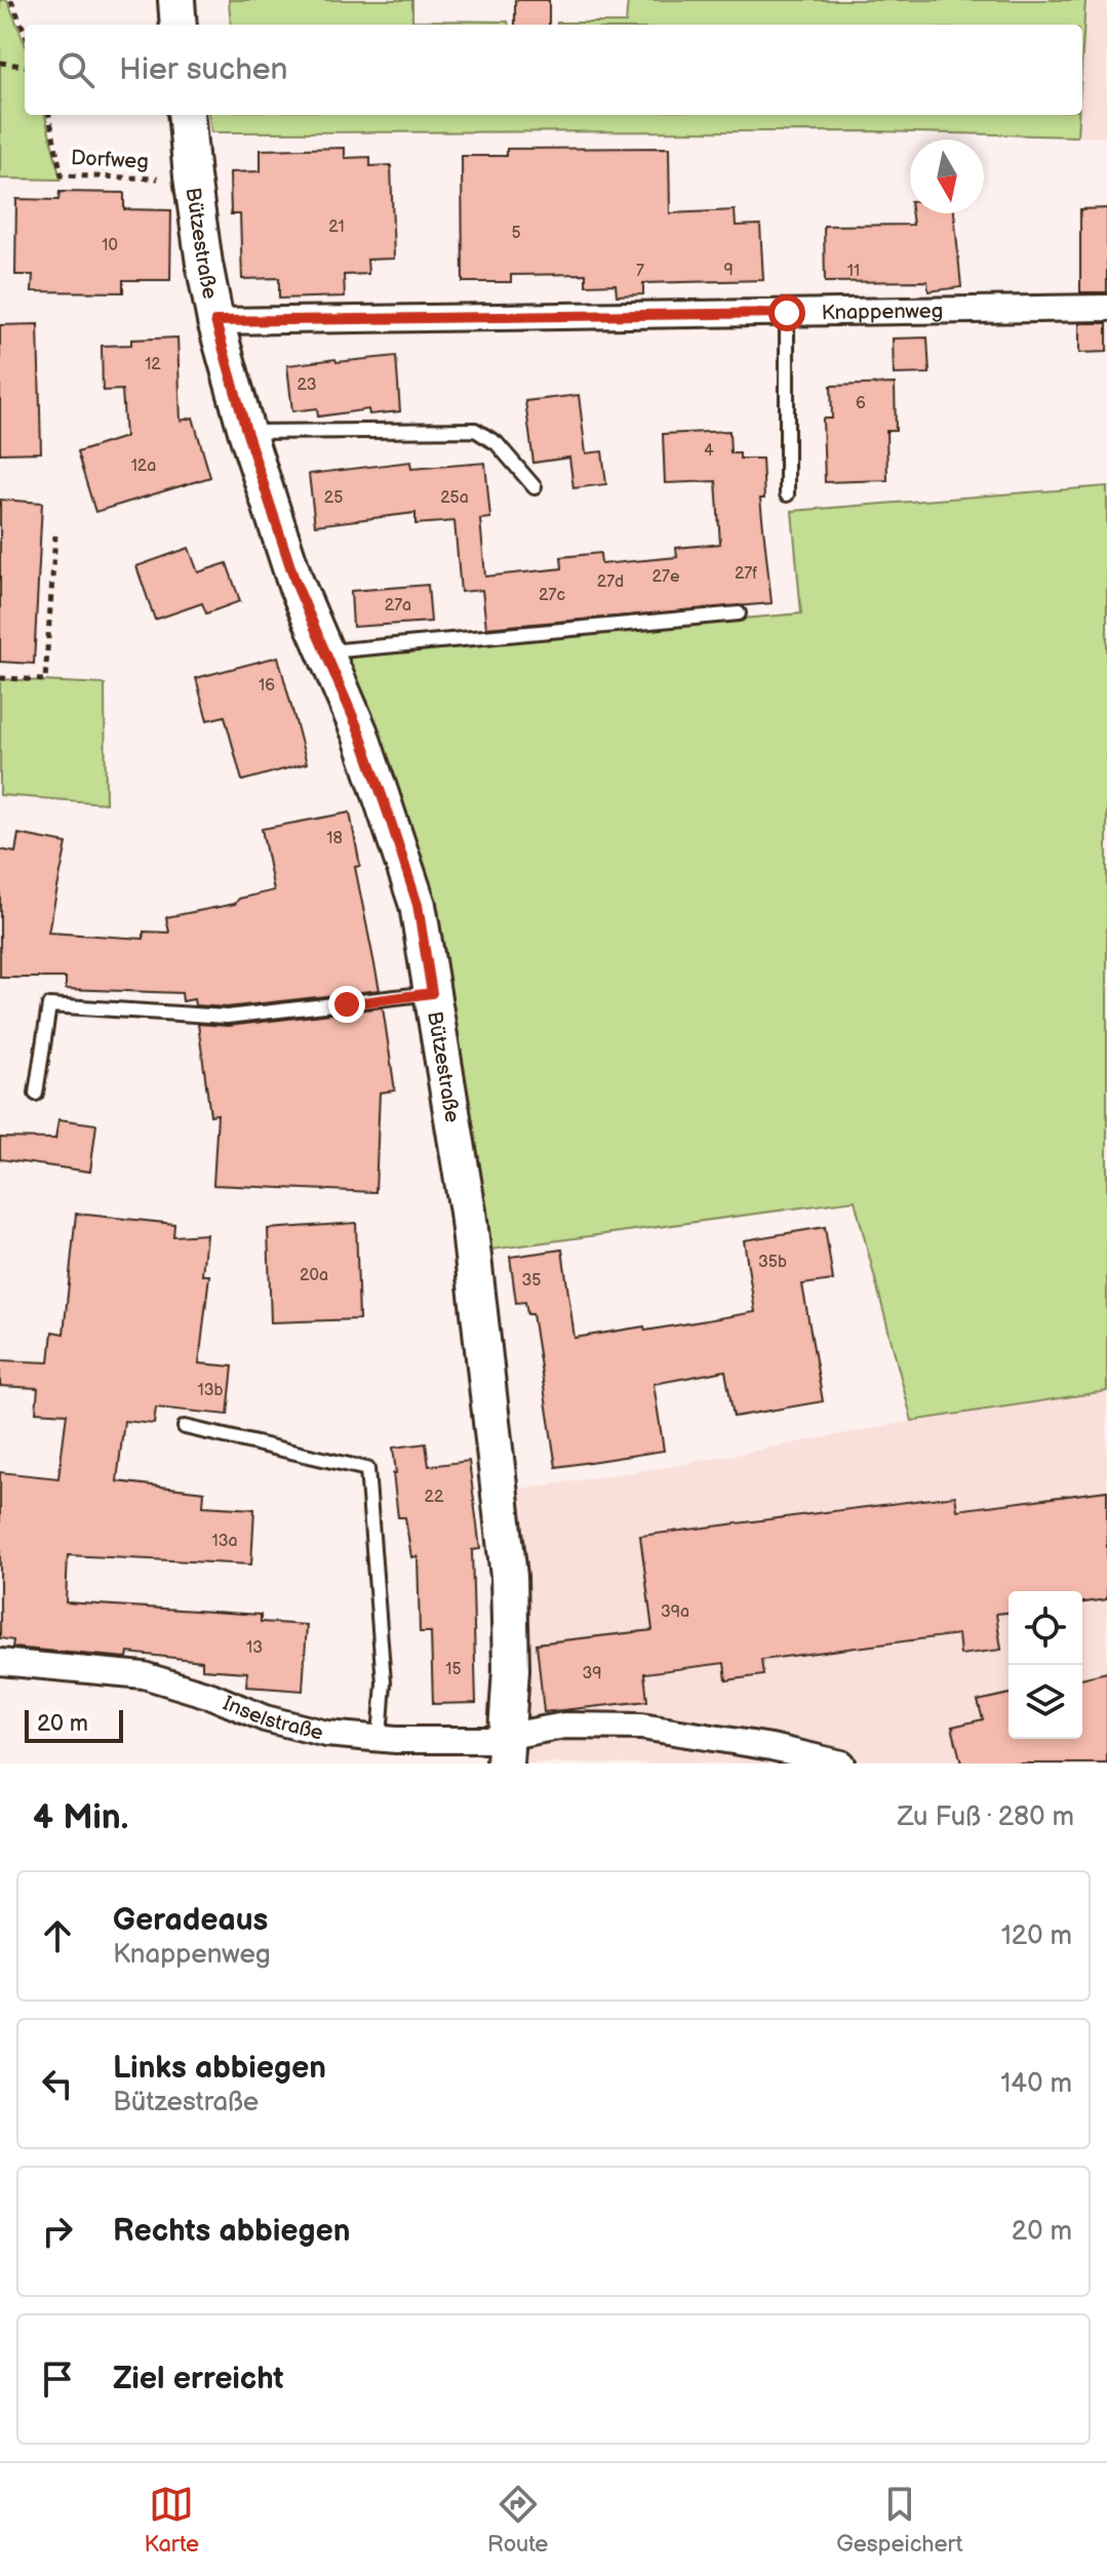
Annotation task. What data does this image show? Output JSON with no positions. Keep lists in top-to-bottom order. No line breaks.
{"streets":{"main road":["Bützestraße"],"street":["Knappenweg","Inselstraße"],"path":["Dorfweg"]},"crossings":[["Bützestraße","Knappenweg"],["Bützestraße","Inselstraße"]],"house_numbers":["21","5","10","9","7","11","12","23","6","4","12a","25","25a","27f","27e","27d","27c","27a","16","18","35b","20a","35","13b","22","13a","39a","13","15","39"],"scale_bar":"20 m","north":"bottom","page":{"search":"Hier suchen","scale":"20 m","heading":["4 Min.","Zu Fuß · 280 m"],"list":[["Geradeaus","Knappenweg","120 m"],["Links abbiegen","Bützestraße","140 m"],["Rechts abbiegen","20 m"],"Ziel erreicht"],"nav":["Karte","Route","Gespeichert"]}}
